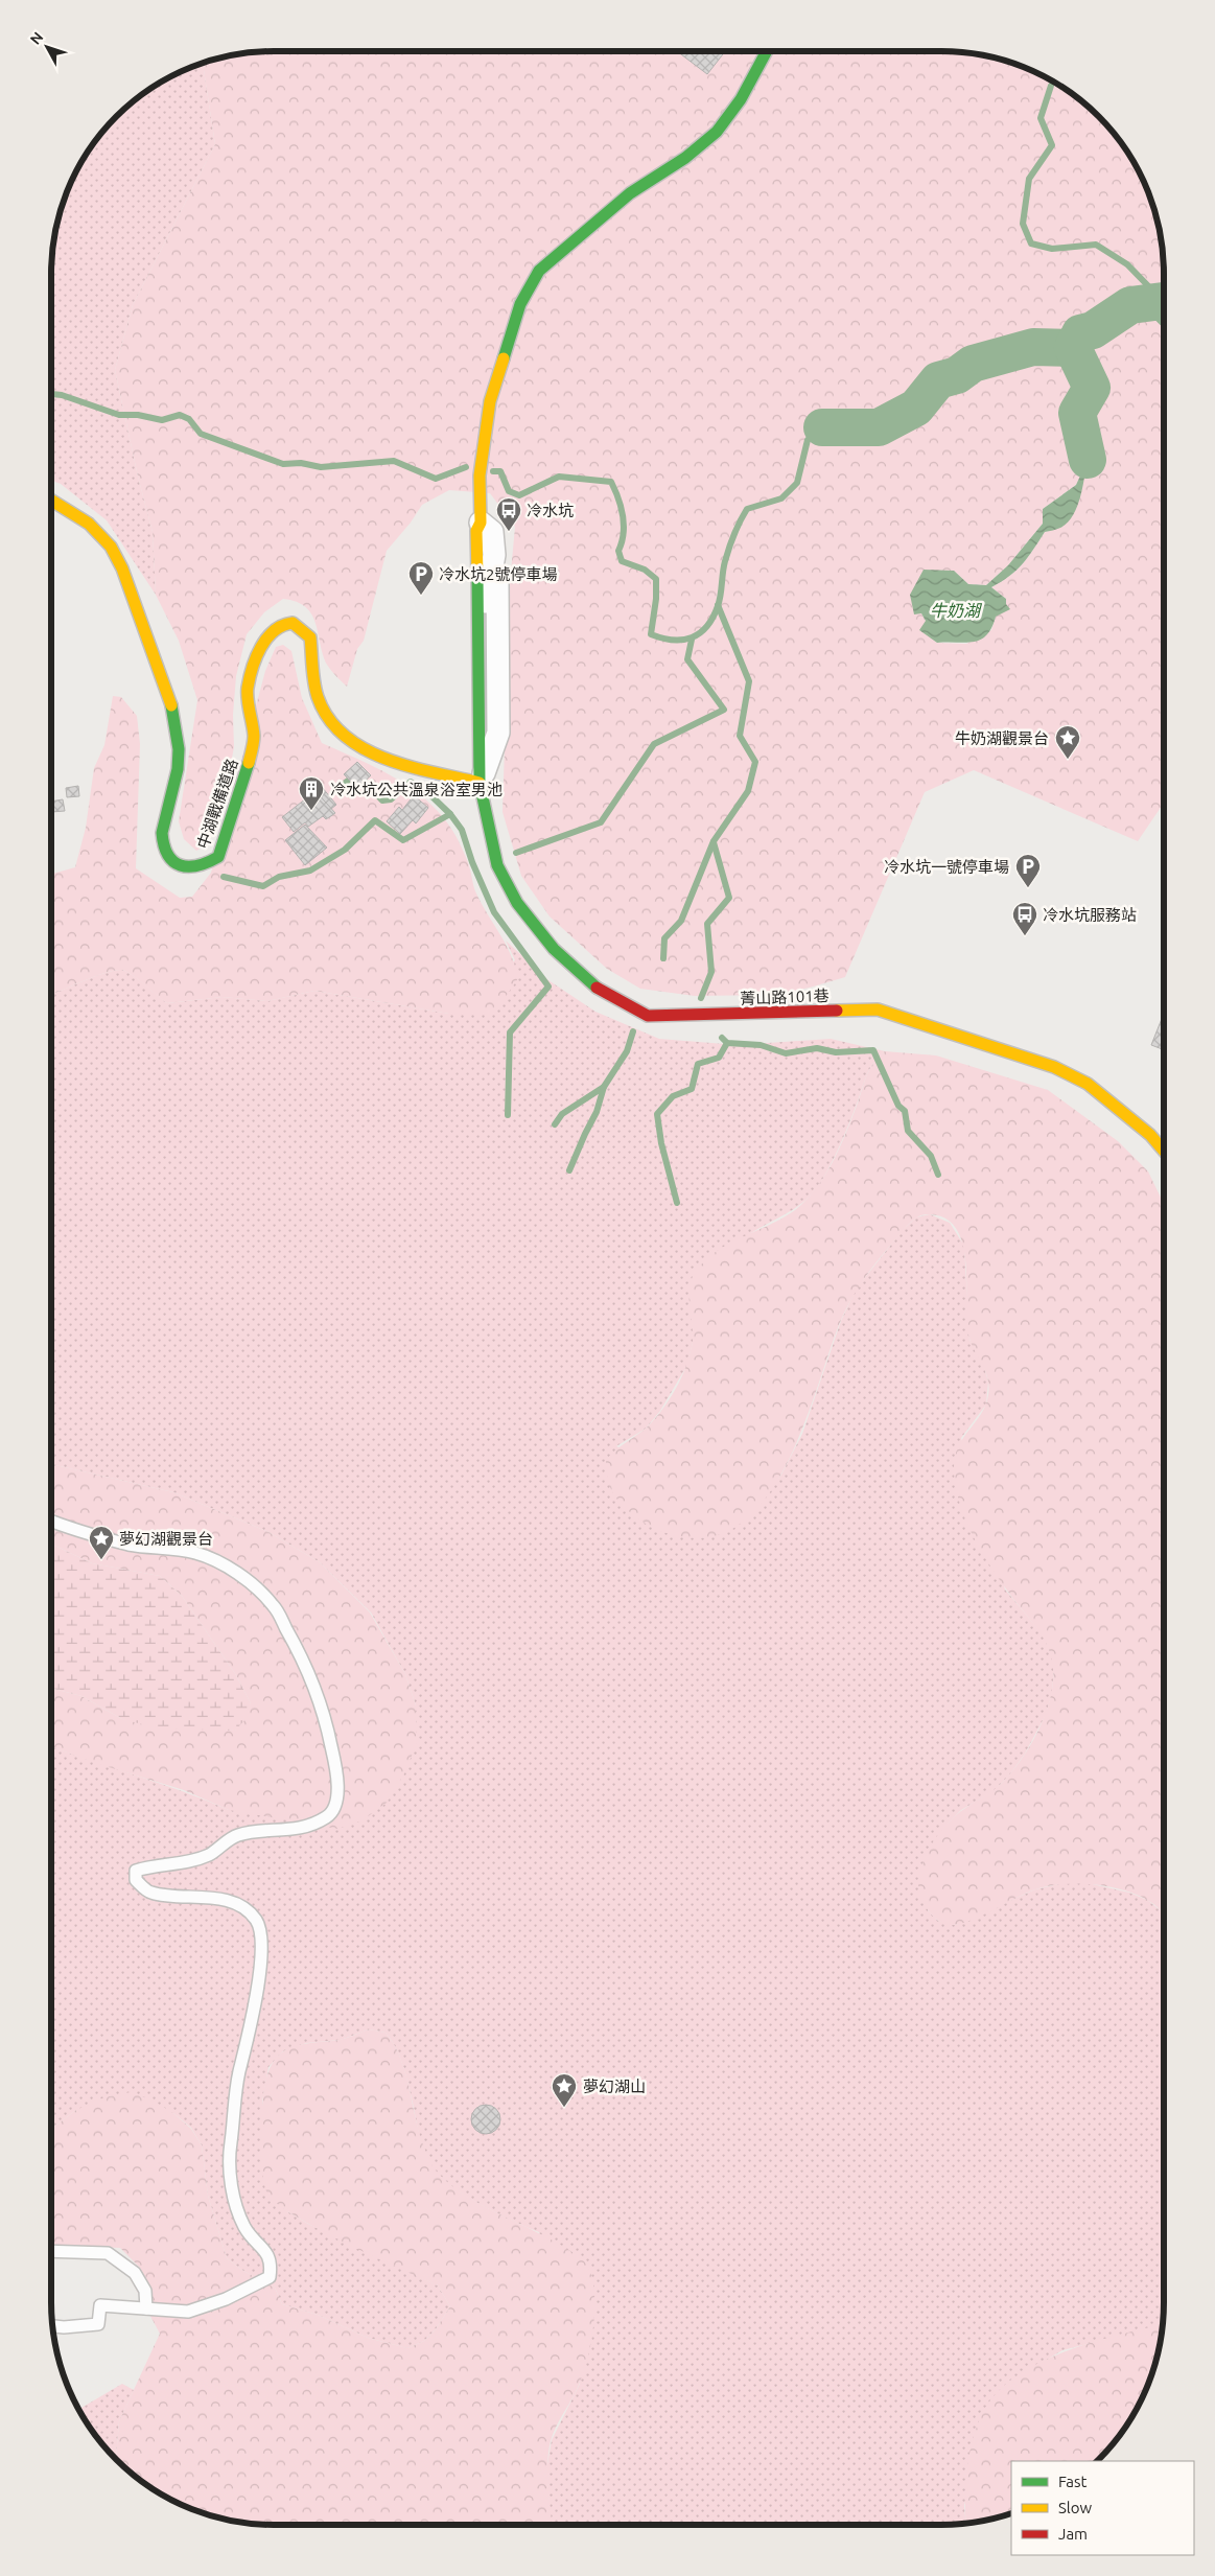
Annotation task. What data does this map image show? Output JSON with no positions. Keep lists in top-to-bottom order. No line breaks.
{"streets":{"street":["中湖戰備道路","菁山路101巷"]},"crossings":[["中湖戰備道路","菁山路101巷"]],"water":["牛奶湖"],"places":{"bus stop":["冷水坑","冷水坑服務站"],"parking":["冷水坑2號停車場","冷水坑一號停車場"],"place":["牛奶湖觀景台","夢幻湖觀景台","夢幻湖山"],"building":["冷水坑公共溫泉浴室男池"]},"legend":["Fast","Slow","Jam"],"north":"top left"}
